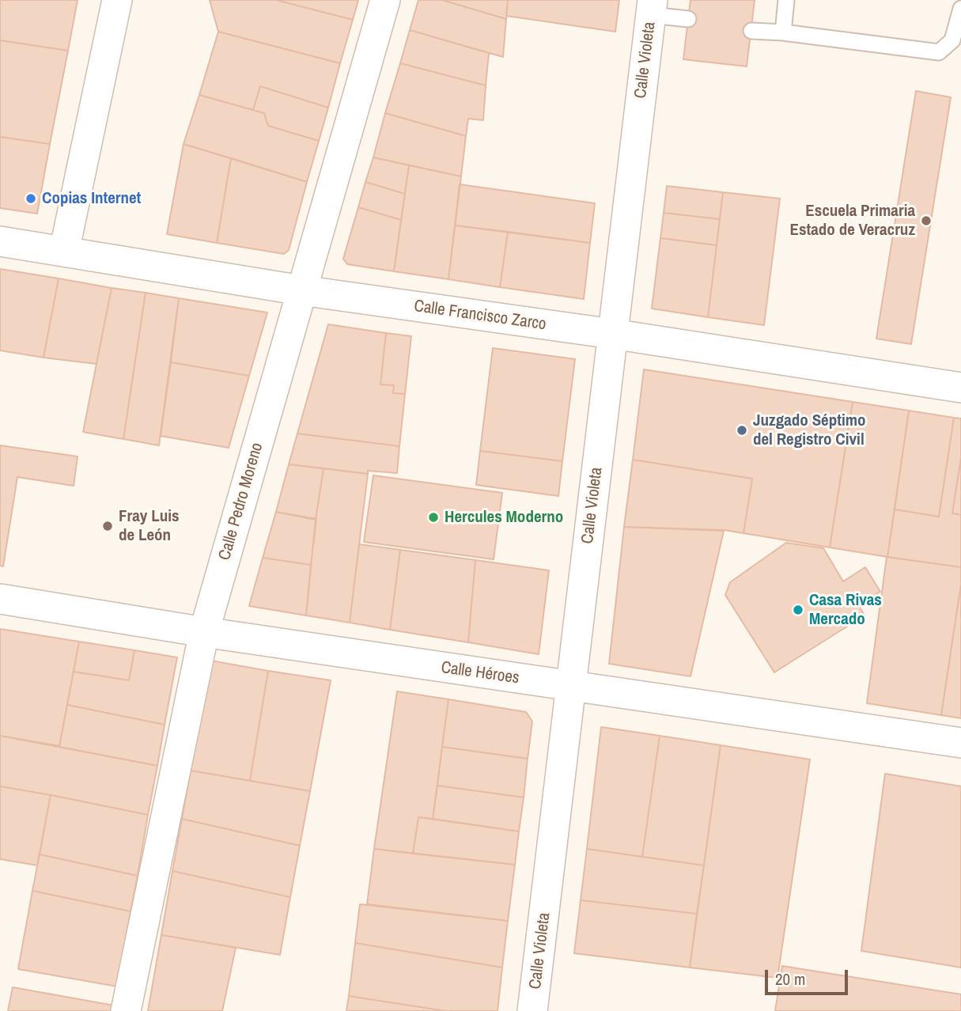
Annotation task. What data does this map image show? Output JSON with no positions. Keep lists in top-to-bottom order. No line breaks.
{"streets":{"street":["Calle Violeta","Calle Francisco Zarco","Calle Pedro Moreno","Calle Héroes"]},"crossings":[["Calle Violeta","Calle Francisco Zarco"],["Calle Violeta","Calle Héroes"],["Calle Francisco Zarco","Calle Pedro Moreno"],["Calle Pedro Moreno","Calle Héroes"]],"places":["Copias Internet","Escuela Primaria Estado de Veracruz","Juzgado Séptimo del Registro Civil","Hercules Moderno","Fray Luis de León","Casa Rivas Mercado"],"scale_bar":"20 m"}
